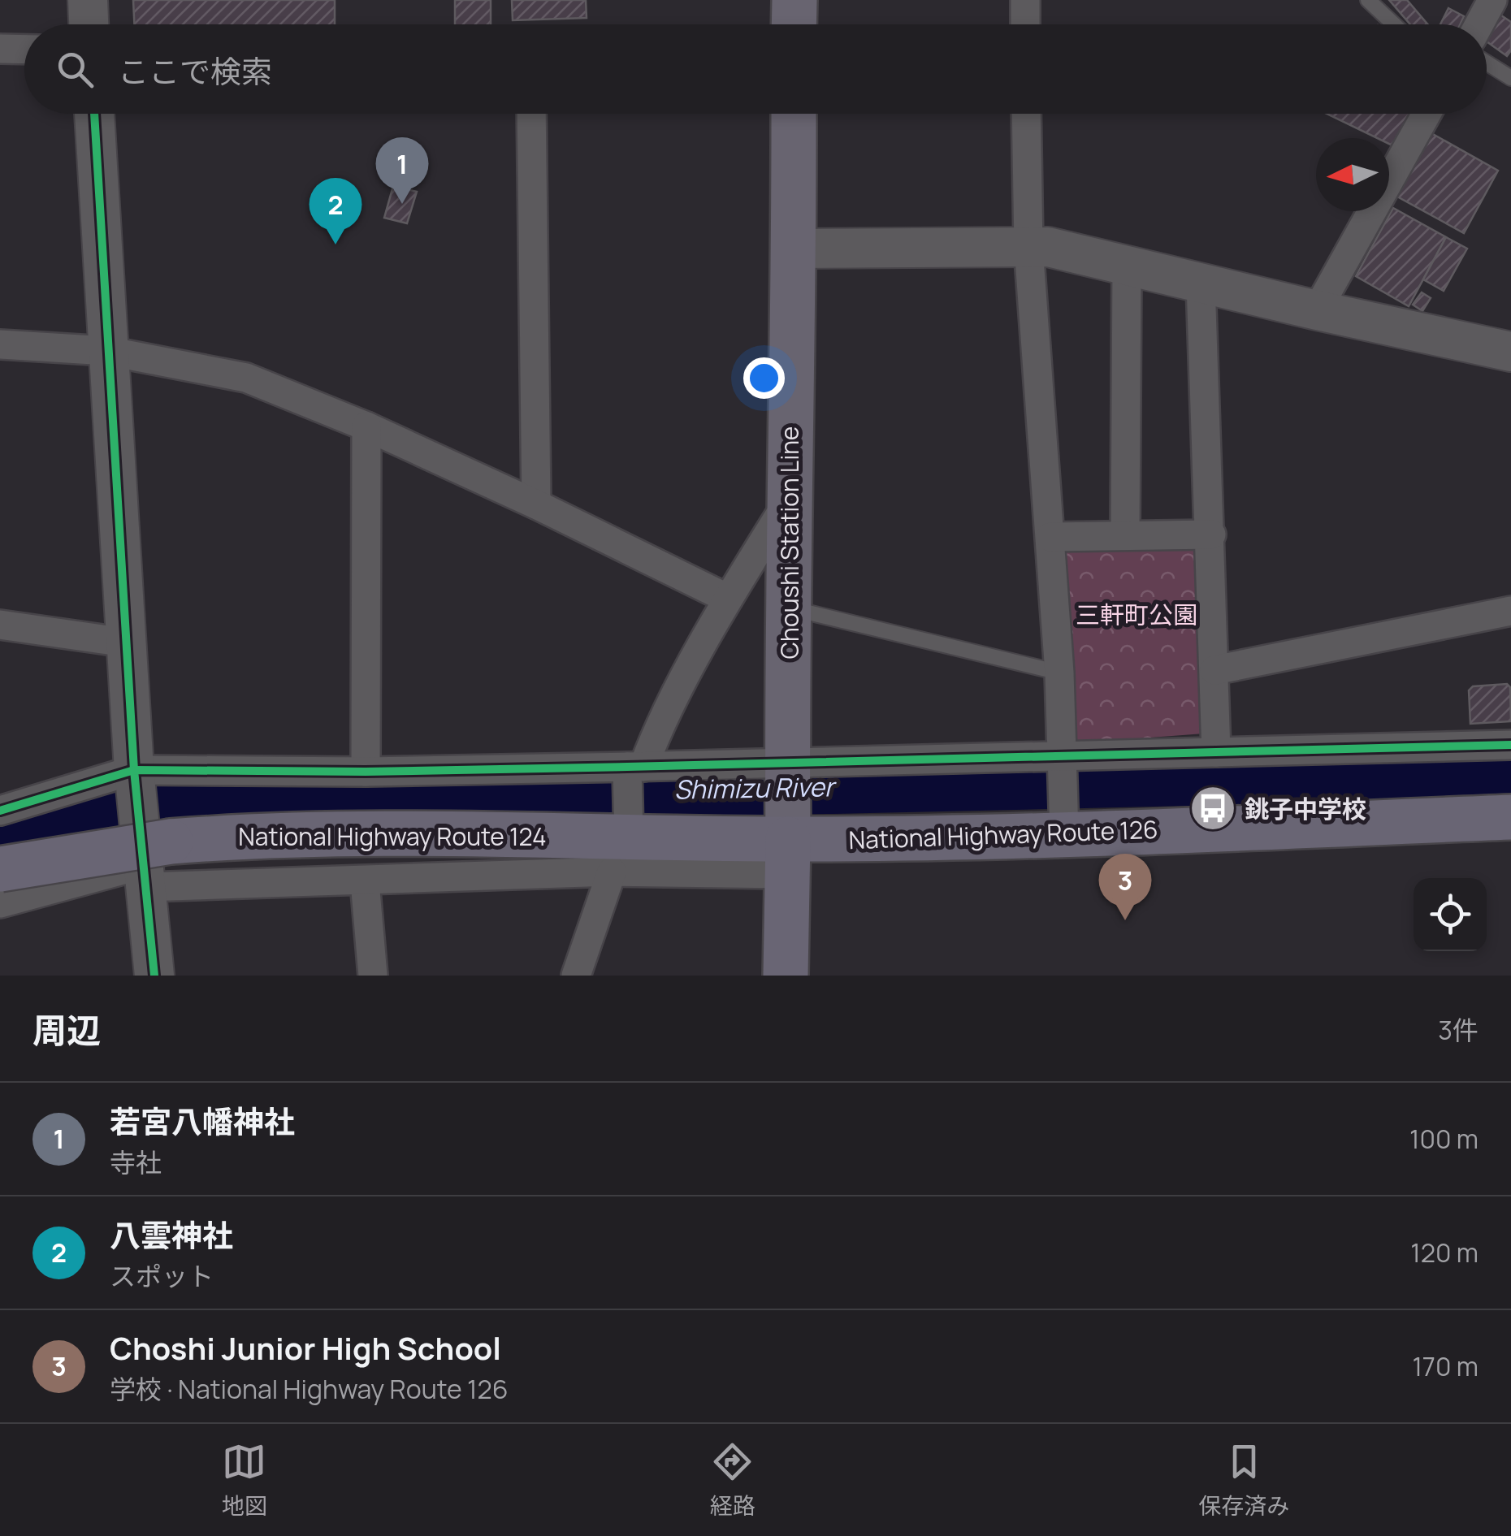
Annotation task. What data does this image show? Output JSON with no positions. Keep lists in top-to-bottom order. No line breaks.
{"streets":{"highway":["National Highway Route 126","National Highway Route 124"],"main road":["Choushi Station Line"]},"crossings":[["Choushi Station Line","National Highway Route 126"],["Choushi Station Line","National Highway Route 124"],["National Highway Route 126","National Highway Route 124"]],"water":["Shimizu River"],"parks":["三軒町公園"],"places":{"bus stop":["銚子中学校"]},"north":"left","page":{"search":"ここで検索","pins":["1","2","3"],"heading":["周辺","3件"],"list":[{"mark":"1","name":"若宮八幡神社","note":"寺社","value":"100 m"},{"mark":"2","name":"八雲神社","note":"スポット","value":"120 m"},{"mark":"3","name":"Choshi Junior High School","note":"学校 · National Highway Route 126","value":"170 m"}],"nav":["地図","経路","保存済み"]}}
